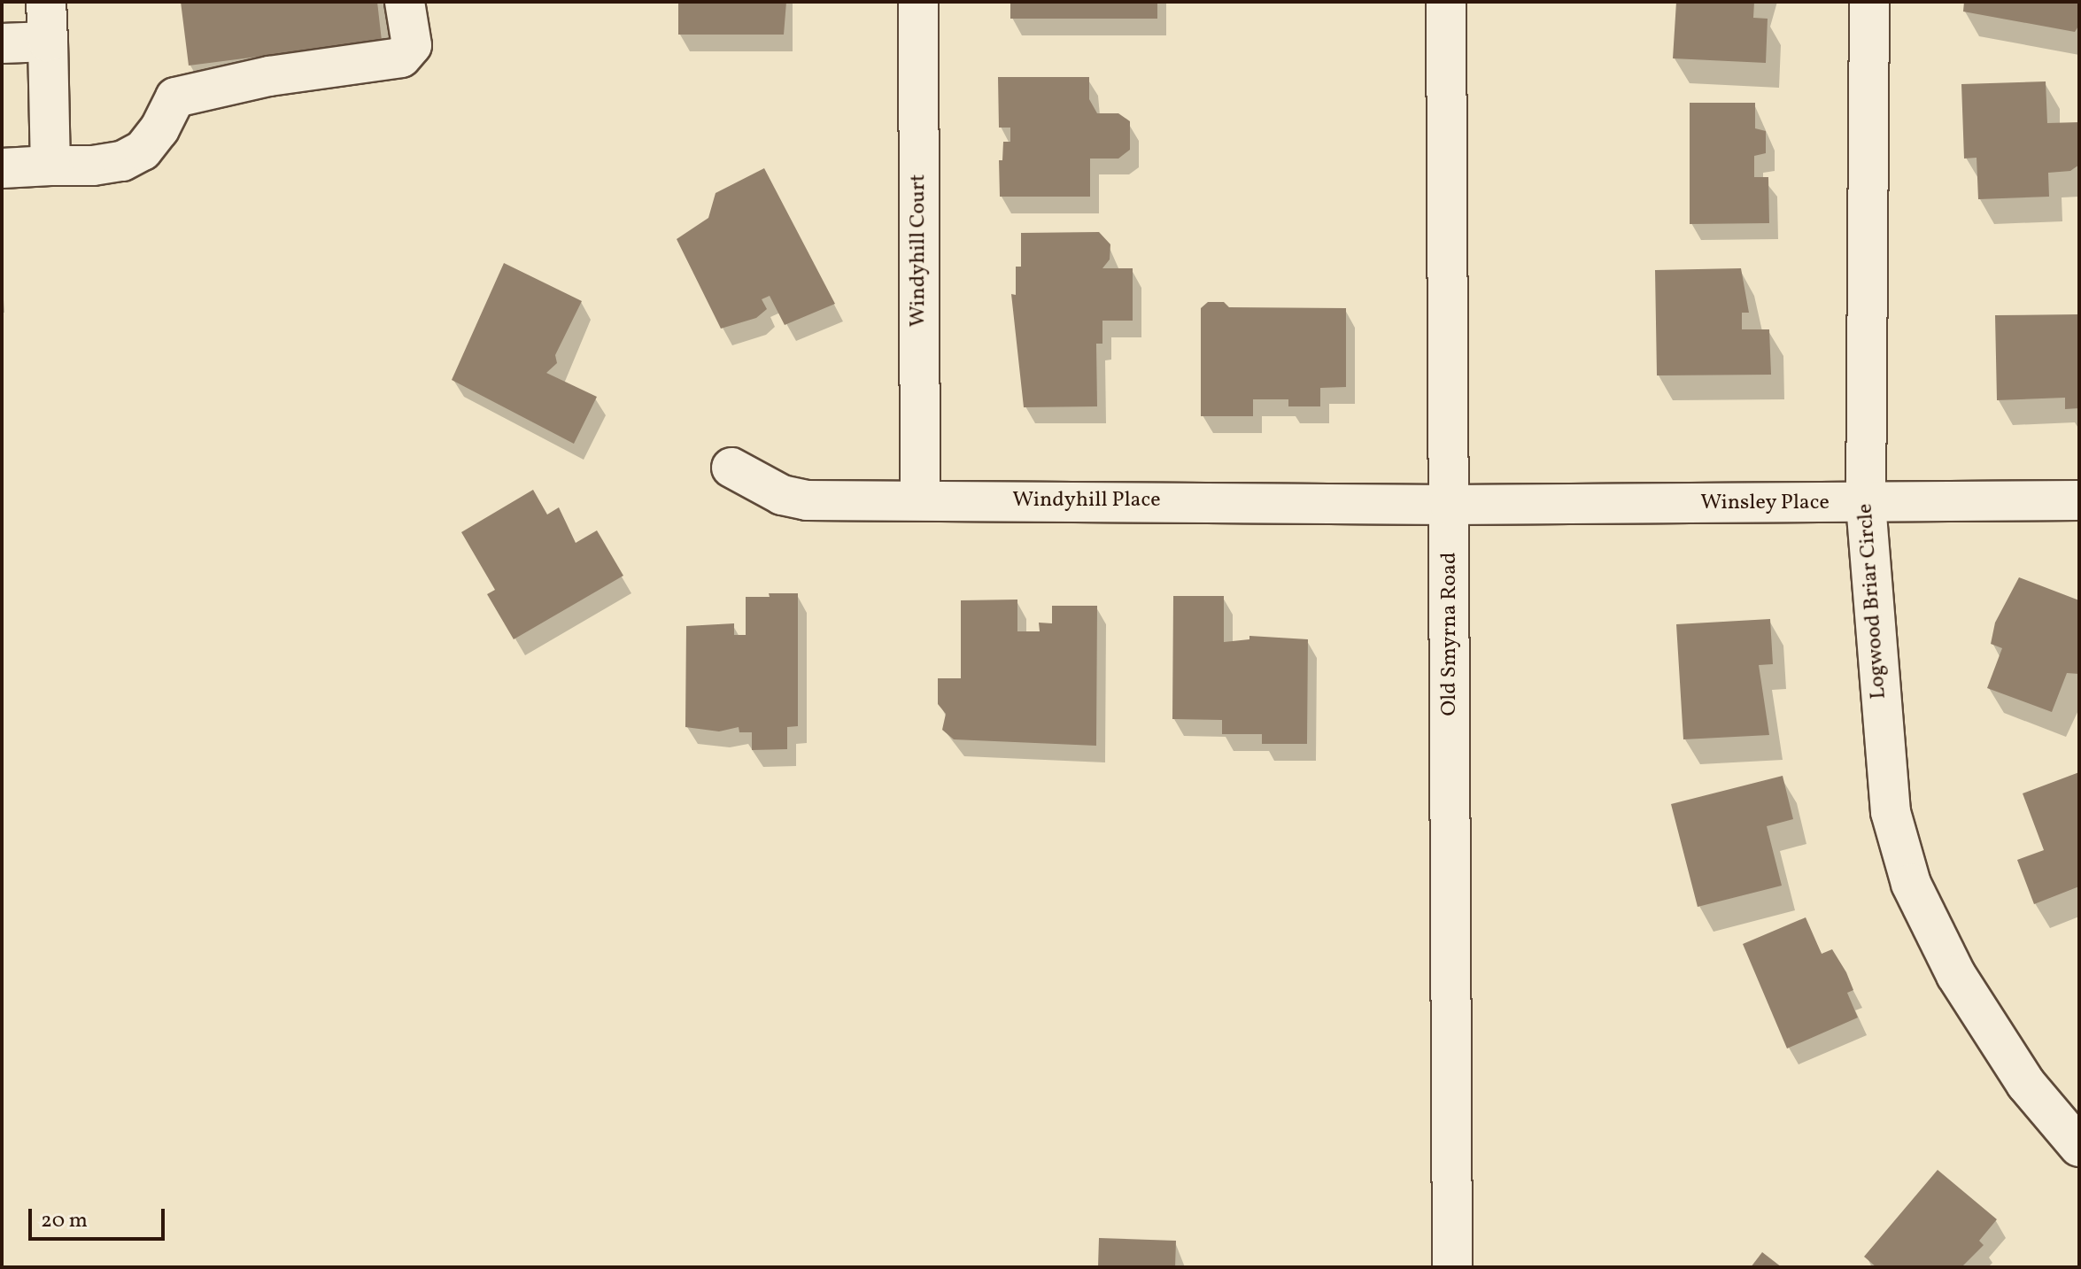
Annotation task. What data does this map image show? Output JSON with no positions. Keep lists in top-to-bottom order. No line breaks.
{"streets":{"street":["Windyhill Court","Windyhill Place","Winsley Place","Logwood Briar Circle","Old Smyrna Road"]},"crossings":[["Windyhill Court","Windyhill Place"],["Windyhill Place","Winsley Place"],["Windyhill Place","Old Smyrna Road"],["Winsley Place","Logwood Briar Circle"],["Winsley Place","Old Smyrna Road"]],"scale_bar":"20 m"}
